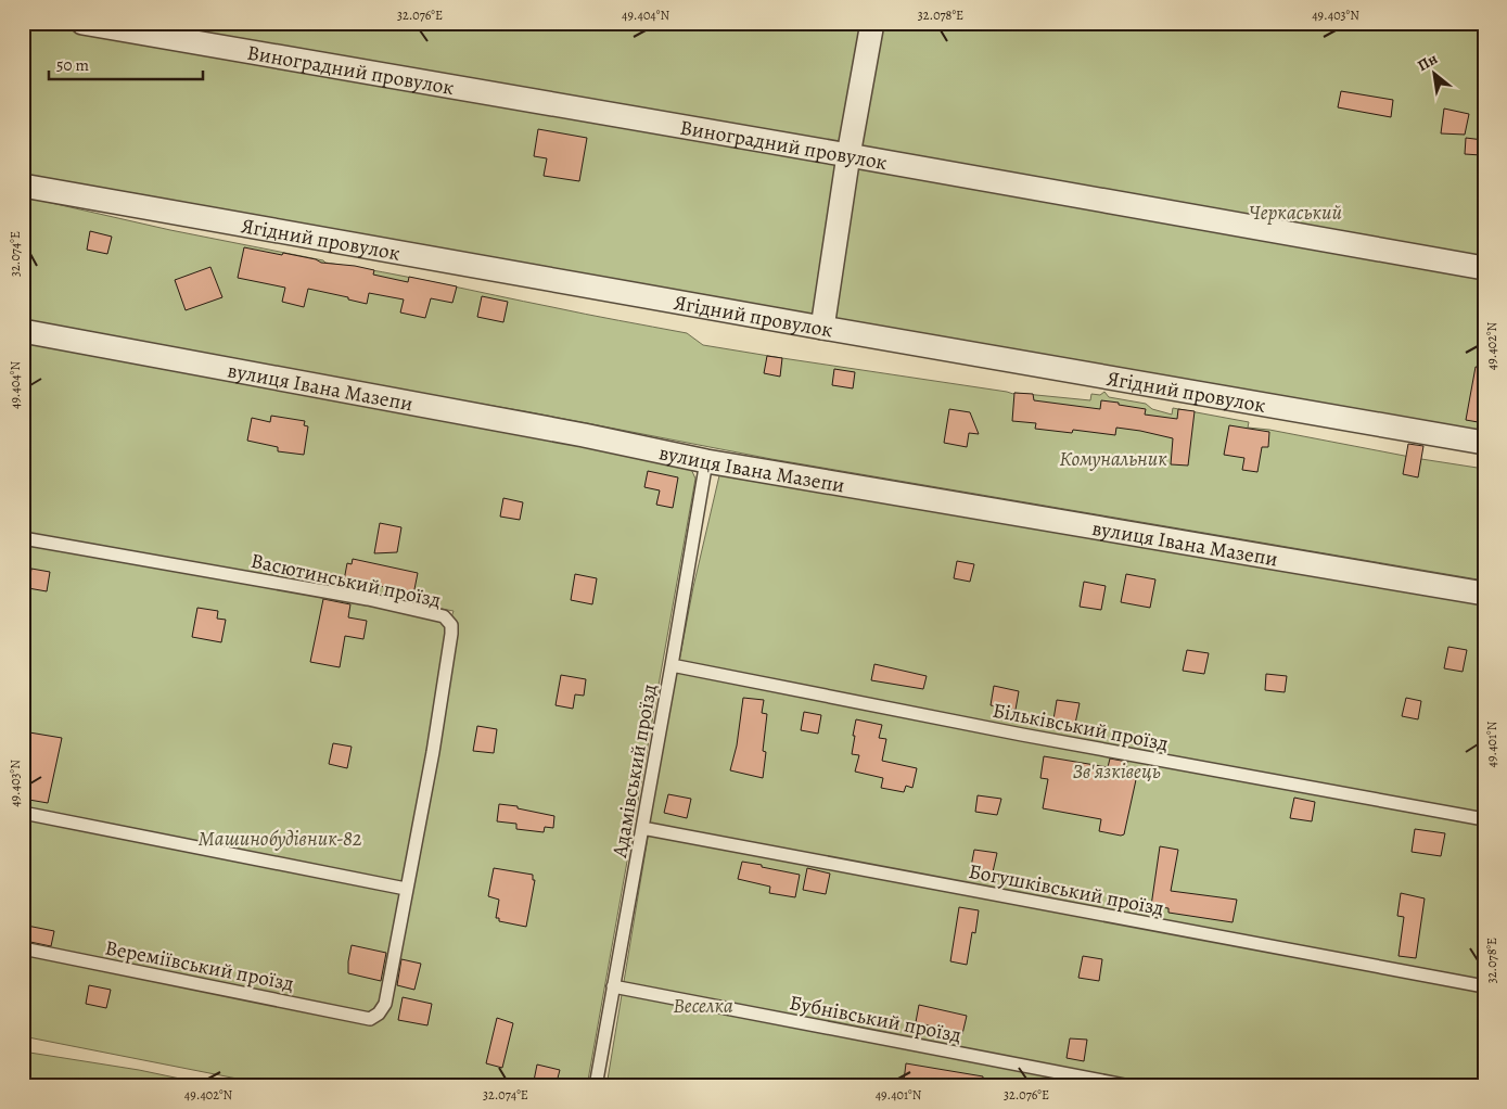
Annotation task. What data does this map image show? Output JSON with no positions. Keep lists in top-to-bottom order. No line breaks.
{"streets":{"street":["Виноградний провулок","Ягідний провулок","вулиця Івана Мазепи"],"lane":["Васютинський проїзд","Більківський проїзд","Адамівський проїзд","Богушківський проїзд","Вереміївський проїзд","Бубнівський проїзд"]},"crossings":[["вулиця Івана Мазепи","Адамівський проїзд"],["Васютинський проїзд","Вереміївський проїзд"],["Більківський проїзд","Адамівський проїзд"],["Адамівський проїзд","Богушківський проїзд"],["Адамівський проїзд","Бубнівський проїзд"]],"parks":["Черкаський","Комунальник","Зв'язківець","Машинобудівник-82","Веселка"],"scale_bar":"50 m","north":"top left","coordinates":["32.076°E","49.404°N","32.078°E","49.403°N","32.074°E","49.402°N","49.401°N"]}
